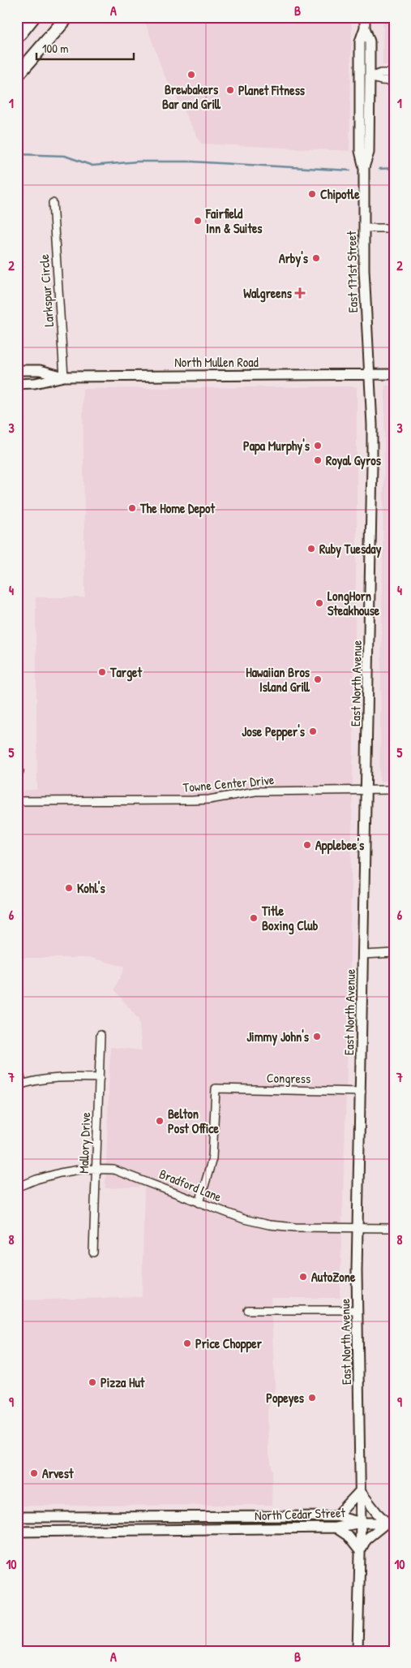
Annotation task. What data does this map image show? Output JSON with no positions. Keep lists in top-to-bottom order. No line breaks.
{"streets":{"main road":["East 171st Street","North Mullen Road","East North Avenue","North Cedar Street"],"street":["Larkspur Circle","Towne Center Drive","Congress","Mallory Drive","Bradford Lane"]},"crossings":[["East 171st Street","North Mullen Road"],["East 171st Street","East North Avenue"],["Larkspur Circle","North Mullen Road"],["North Mullen Road","East North Avenue"],["East North Avenue","Towne Center Drive"],["East North Avenue","Congress"],["East North Avenue","Bradford Lane"],["East North Avenue","North Cedar Street"],["Congress","Bradford Lane"],["Mallory Drive","Bradford Lane"]],"places":{"other":["Brewbakers Bar and Grill","Planet Fitness","Chipotle","Fairfield Inn & Suites","Arby's","Papa Murphy's","Royal Gyros","The Home Depot","Ruby Tuesday","LongHorn Steakhouse","Target","Hawaiian Bros Island Grill","Jose Pepper's","Applebee's","Kohl's","Title Boxing Club","Jimmy John's","Belton Post Office","AutoZone","Price Chopper","Pizza Hut","Popeyes","Arvest"],"health":["Walgreens"]},"scale_bar":"100 m","grid":{"columns":["A","B"],"rows":["1","2","3","4","5","6","7","8","9","10"]}}
